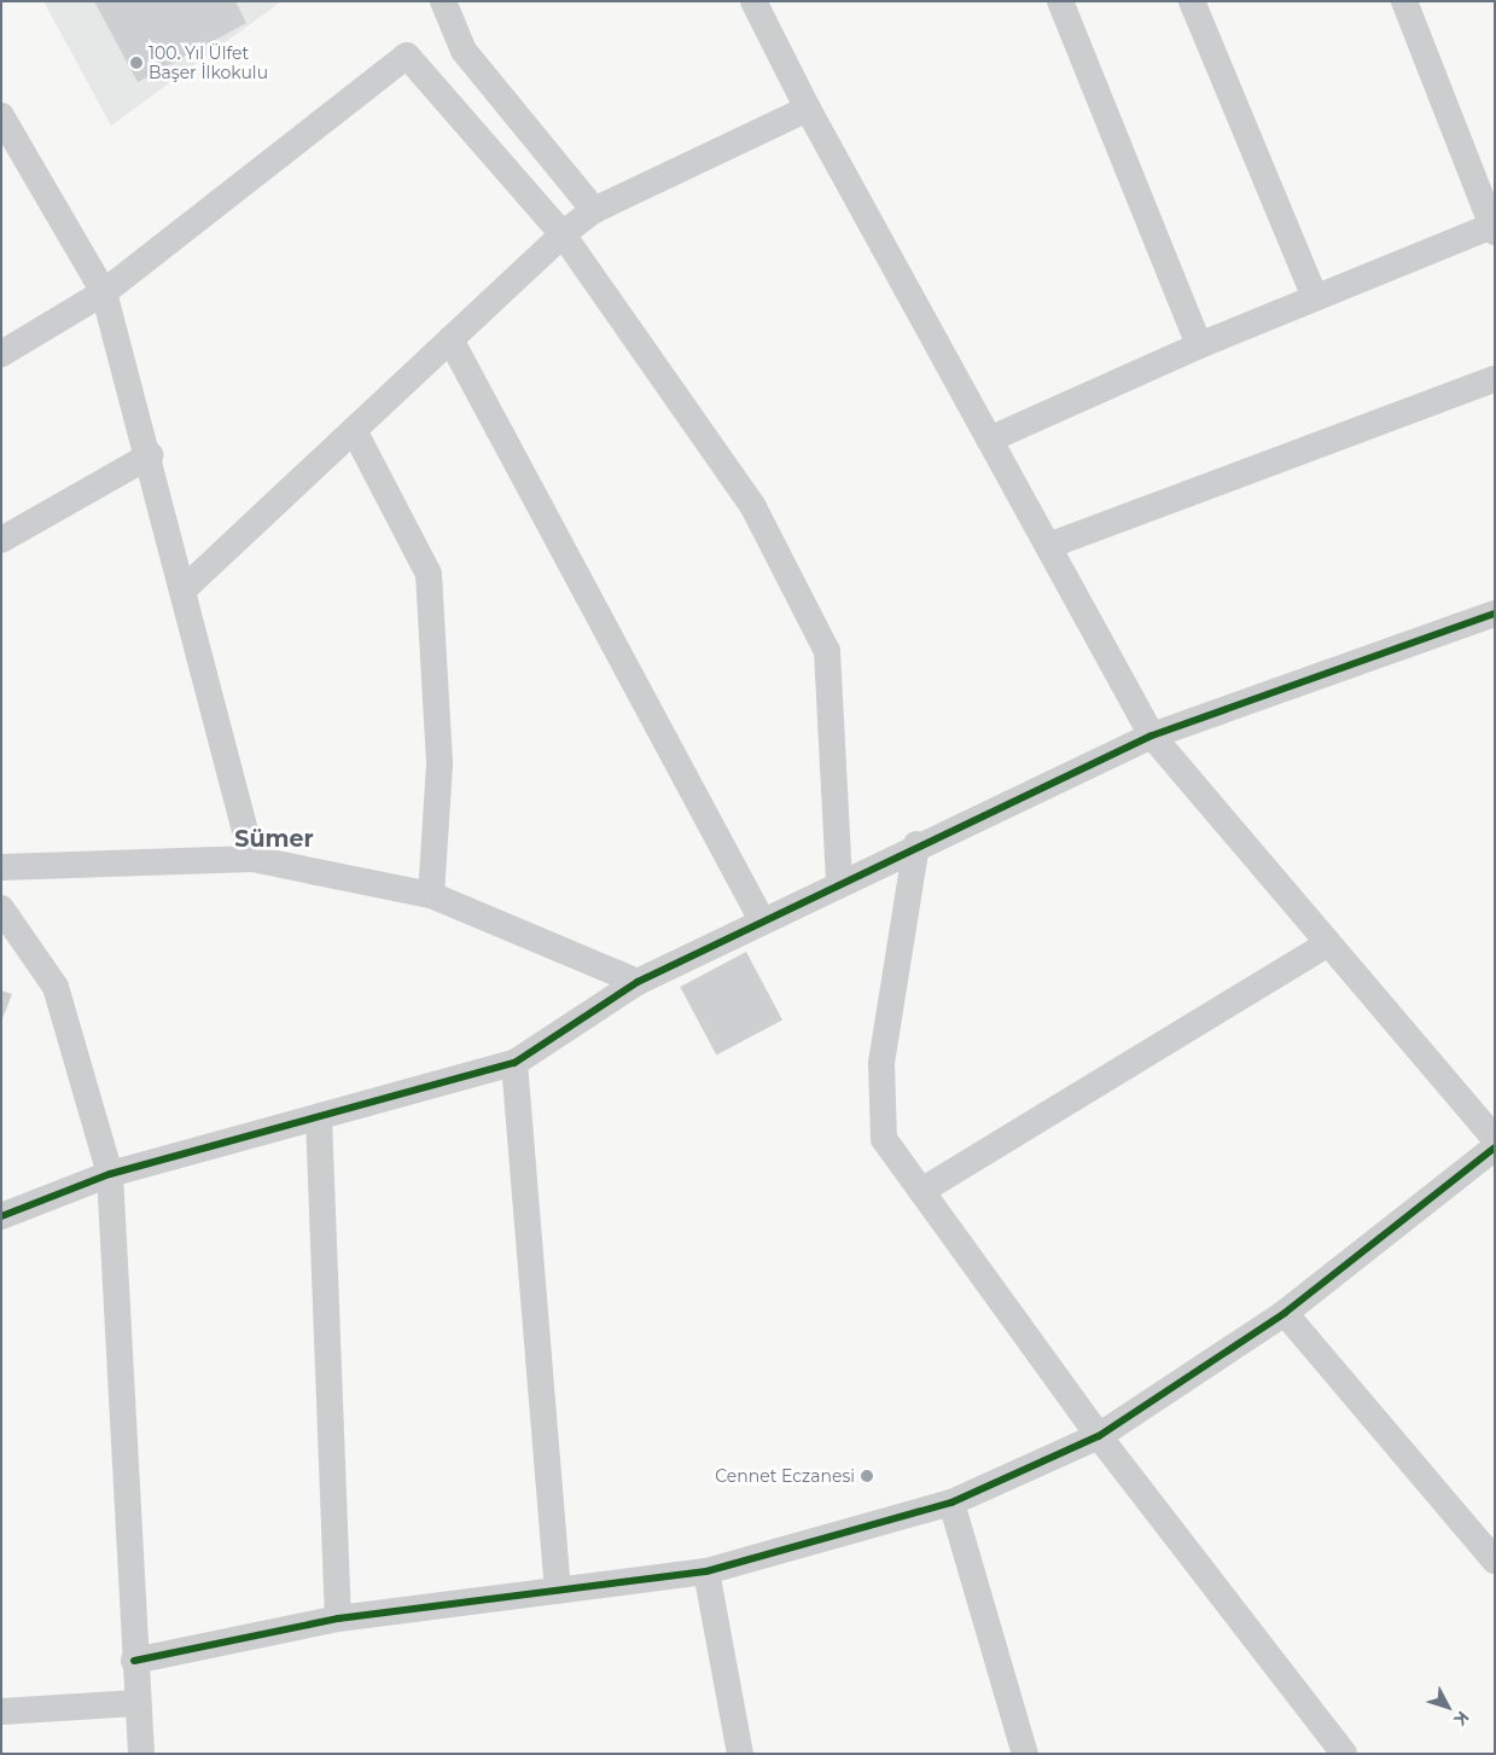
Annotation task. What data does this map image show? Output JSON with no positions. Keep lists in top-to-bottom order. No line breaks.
{"districts":["Sümer"],"places":["100. Yıl Ülfet Başer İlkokulu","Cennet Eczanesi"],"north":"bottom right"}
